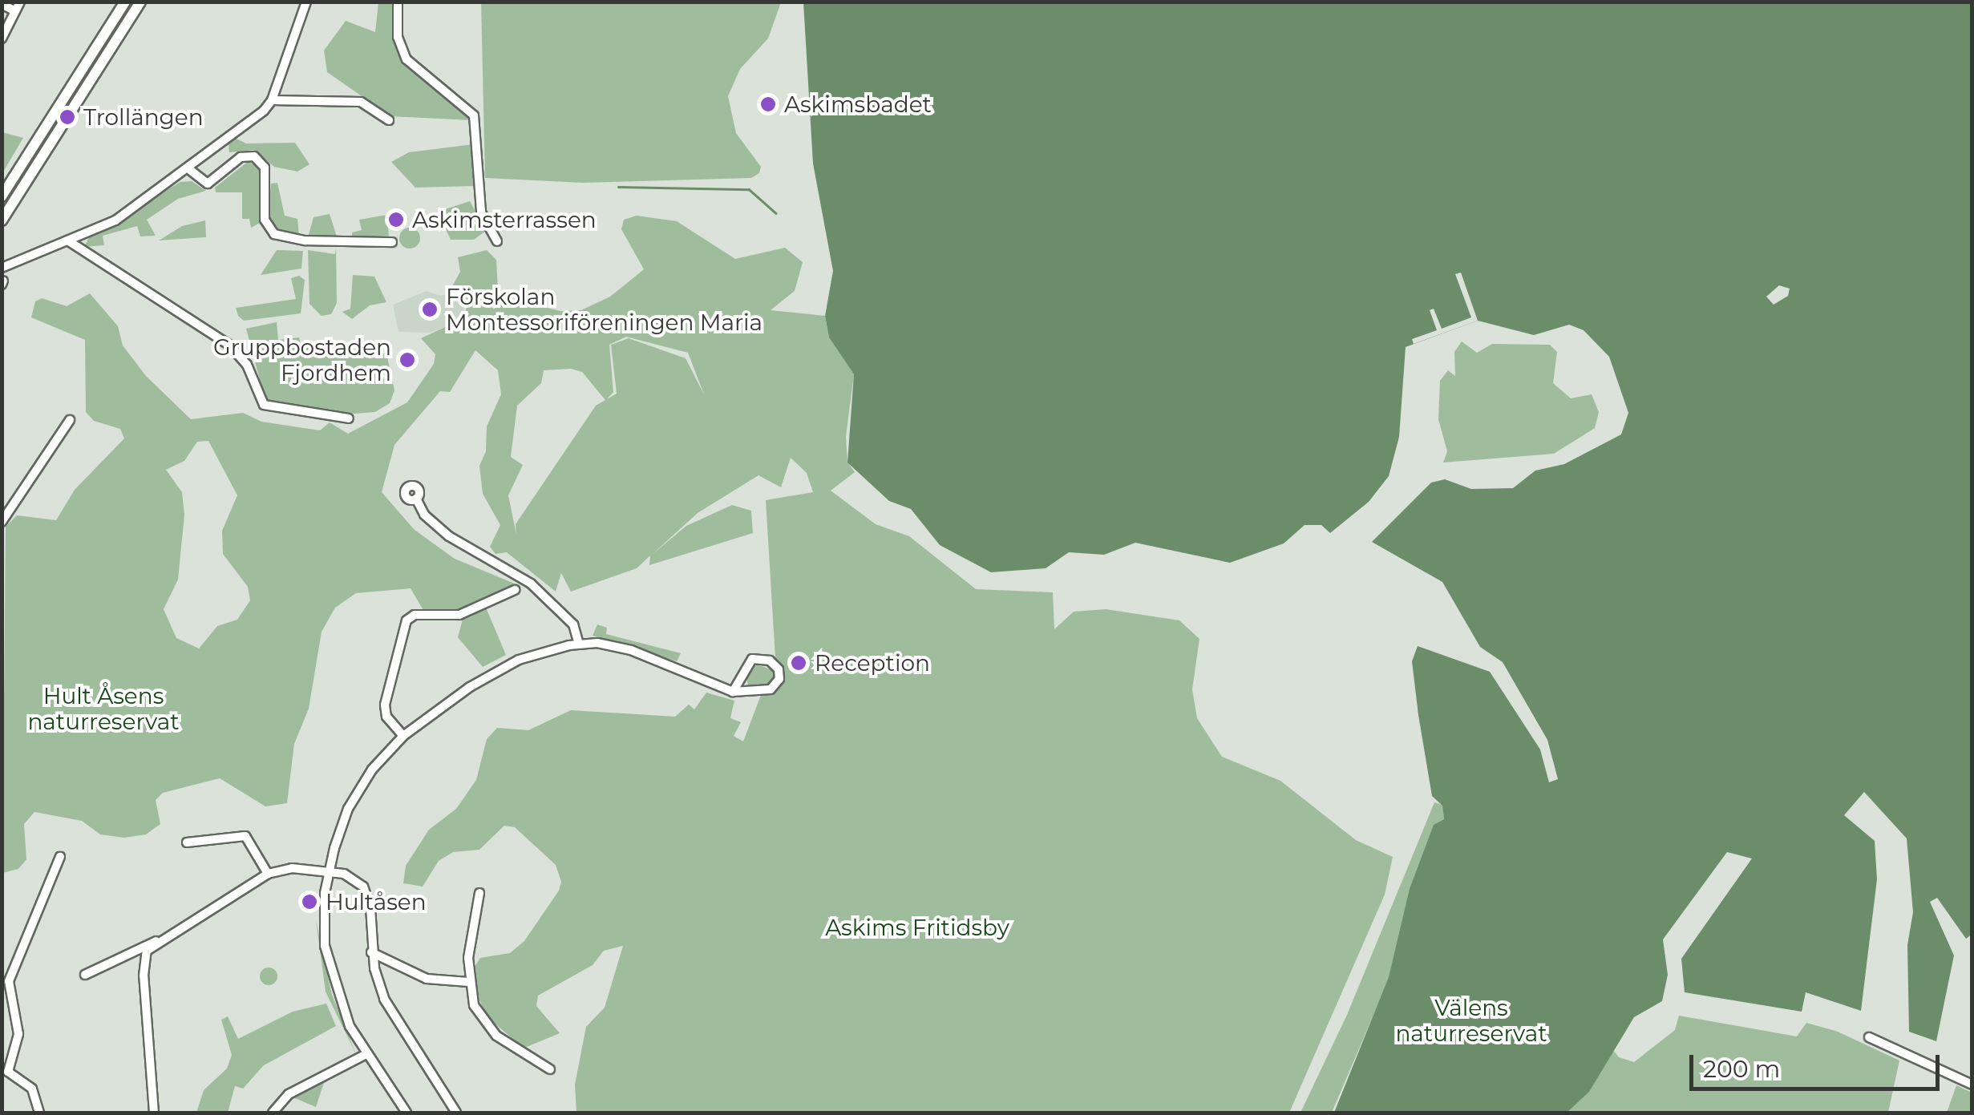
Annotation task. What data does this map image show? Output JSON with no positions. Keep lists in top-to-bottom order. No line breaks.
{"parks":["Hult Åsens naturreservat","Askims Fritidsby","Välens naturreservat"],"places":["Askimsbadet","Trollängen","Askimsterrassen","Förskolan Montessoriföreningen Maria","Gruppbostaden Fjordhem","Reception","Hultåsen"],"scale_bar":"200 m"}
